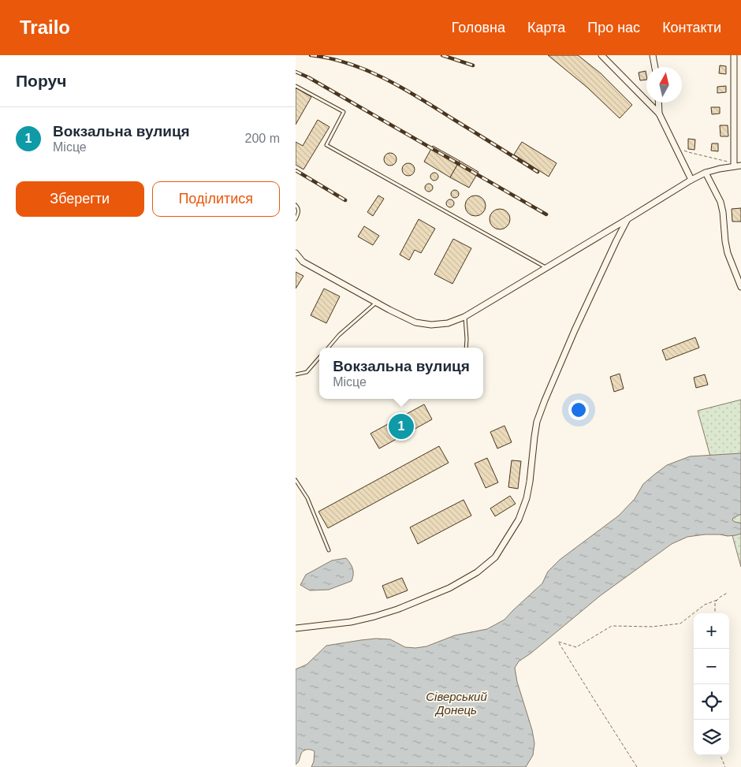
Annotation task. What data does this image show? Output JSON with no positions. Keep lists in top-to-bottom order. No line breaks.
{"water":["Сіверський Донець"],"north":"top","page":{"header":"Trailo","nav":["Головна","Карта","Про нас","Контакти"],"heading":"Поруч","list":[{"mark":"1","name":"Вокзальна вулиця","note":"Місце","value":"200 m"}],"buttons":["Зберегти","Поділитися"],"popup":["Вокзальна вулиця","Місце"],"pins":"1","map_buttons":["+","−"]}}
